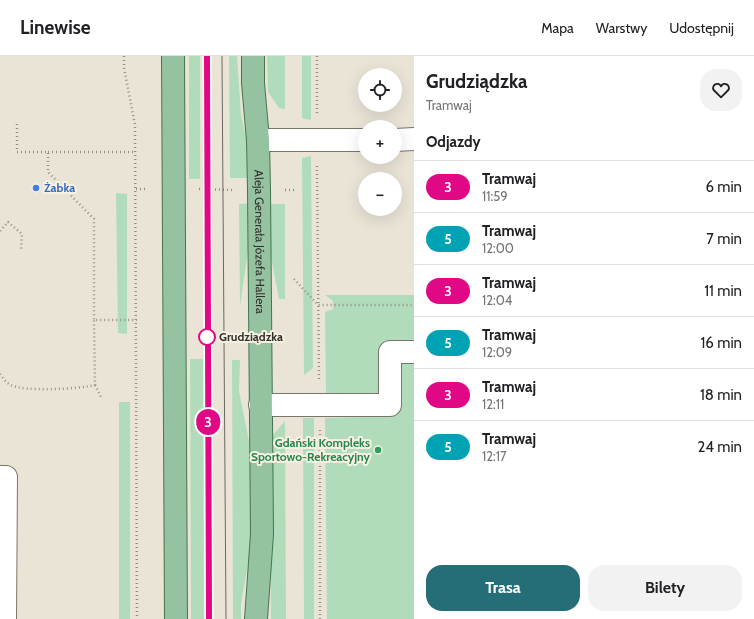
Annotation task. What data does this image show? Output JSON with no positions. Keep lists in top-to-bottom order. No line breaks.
{"streets":{"main road":["Aleja Generała Józefa Hallera"]},"places":["Żabka","Grudziądzka","Gdański Kompleks Sportowo-Rekreacyjny"],"lines":["tram line 3"],"page":{"header":"Linewise","nav":["Mapa","Warstwy","Udostępnij"],"on_map":"3","heading":[["Grudziądzka","Tramwaj"],"Odjazdy"],"map_buttons":["+","−"],"list":[{"mark":"3","name":"Tramwaj","note":"11:59","value":"6 min"},{"mark":"5","name":"Tramwaj","note":"12:00","value":"7 min"},{"mark":"3","name":"Tramwaj","note":"12:04","value":"11 min"},{"mark":"5","name":"Tramwaj","note":"12:09","value":"16 min"},{"mark":"3","name":"Tramwaj","note":"12:11","value":"18 min"},{"mark":"5","name":"Tramwaj","note":"12:17","value":"24 min"}],"buttons":["Trasa","Bilety"]}}
